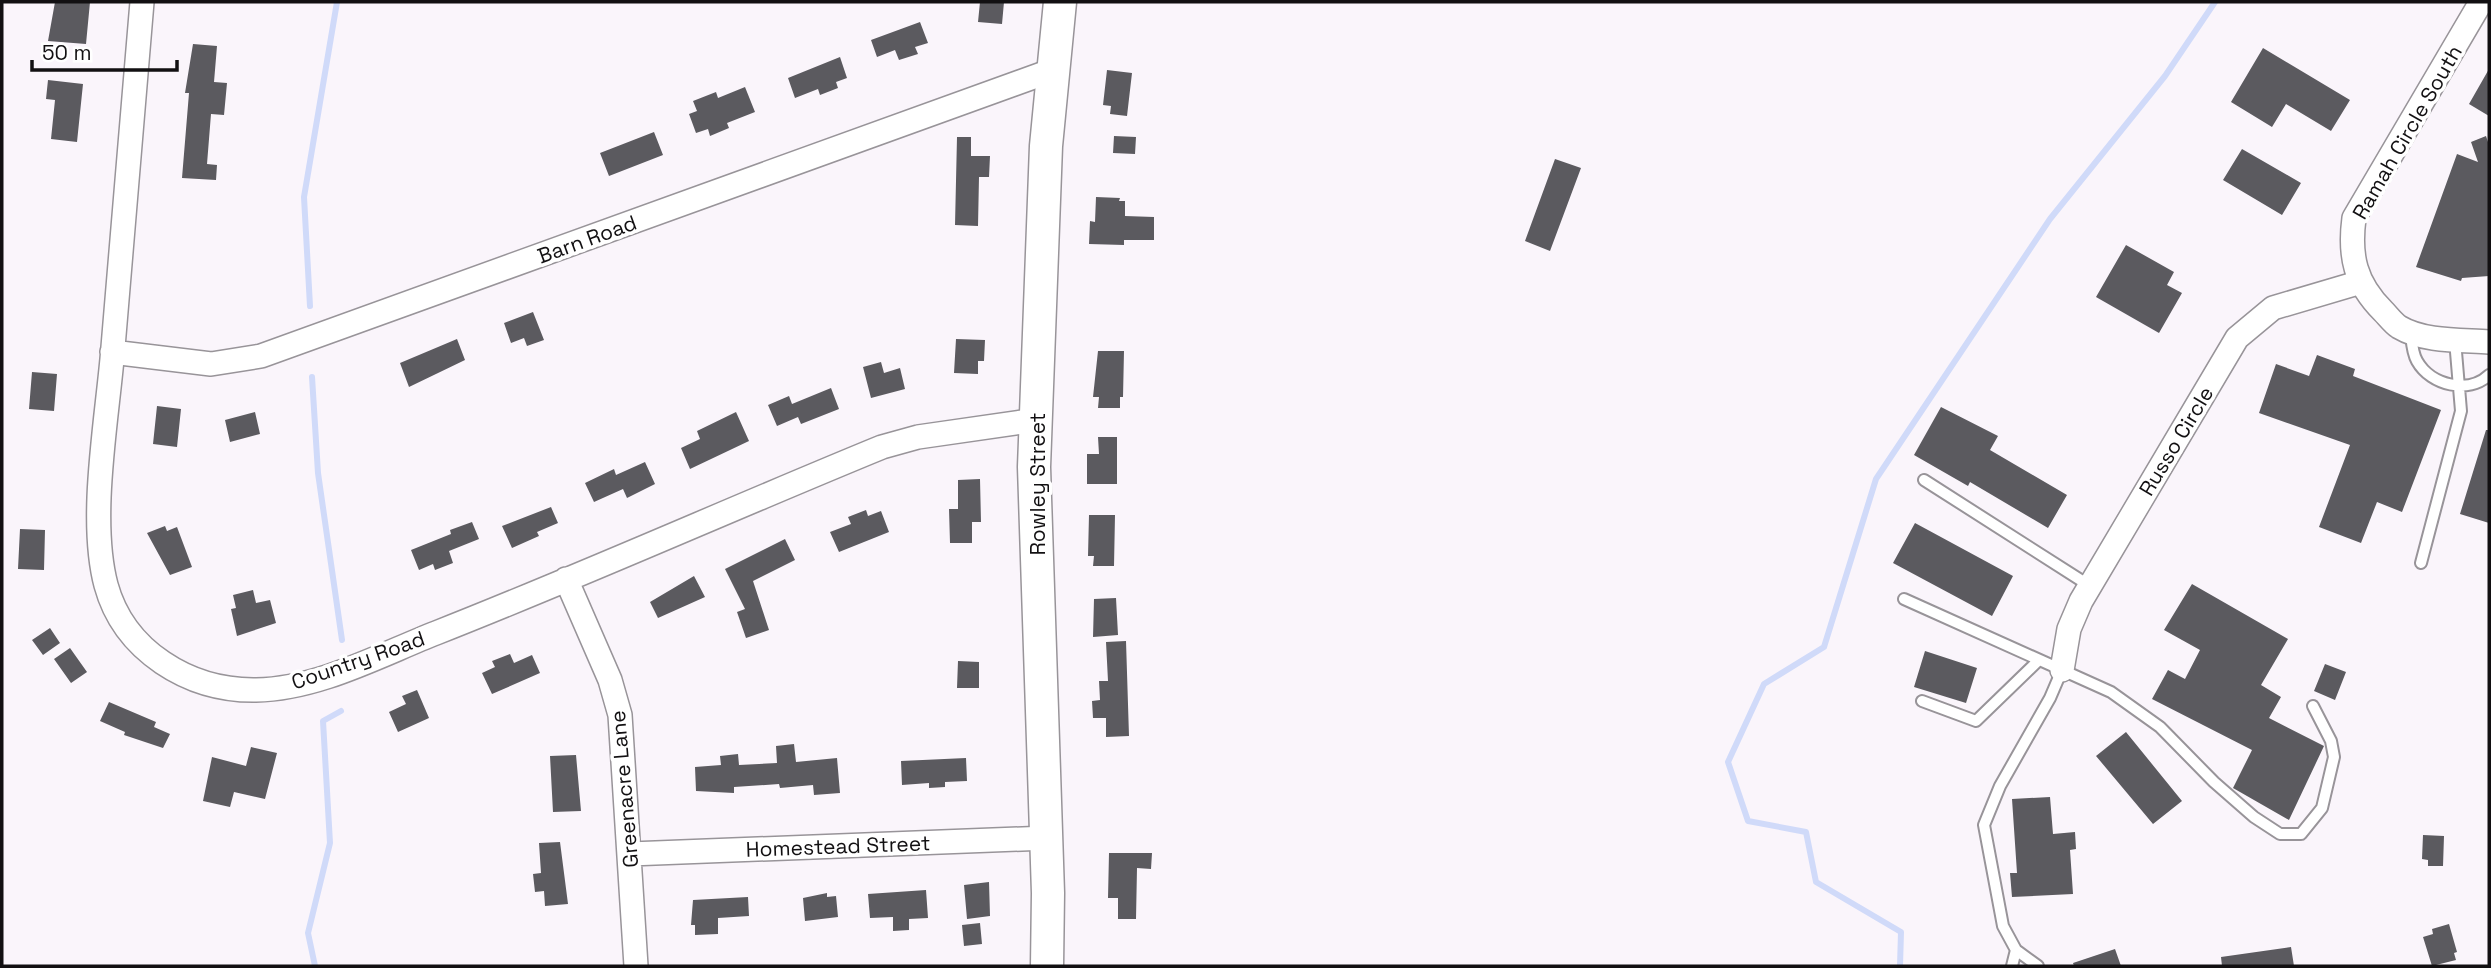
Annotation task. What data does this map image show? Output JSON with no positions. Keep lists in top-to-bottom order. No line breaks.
{"streets":{"street":["Ramah Circle South","Barn Road","Russo Circle","Rowley Street","Country Road","Greenacre Lane","Homestead Street"]},"crossings":[["Ramah Circle South","Russo Circle"],["Barn Road","Rowley Street"],["Barn Road","Country Road"],["Rowley Street","Country Road"],["Rowley Street","Homestead Street"],["Country Road","Greenacre Lane"],["Greenacre Lane","Homestead Street"]],"scale_bar":"50 m"}
